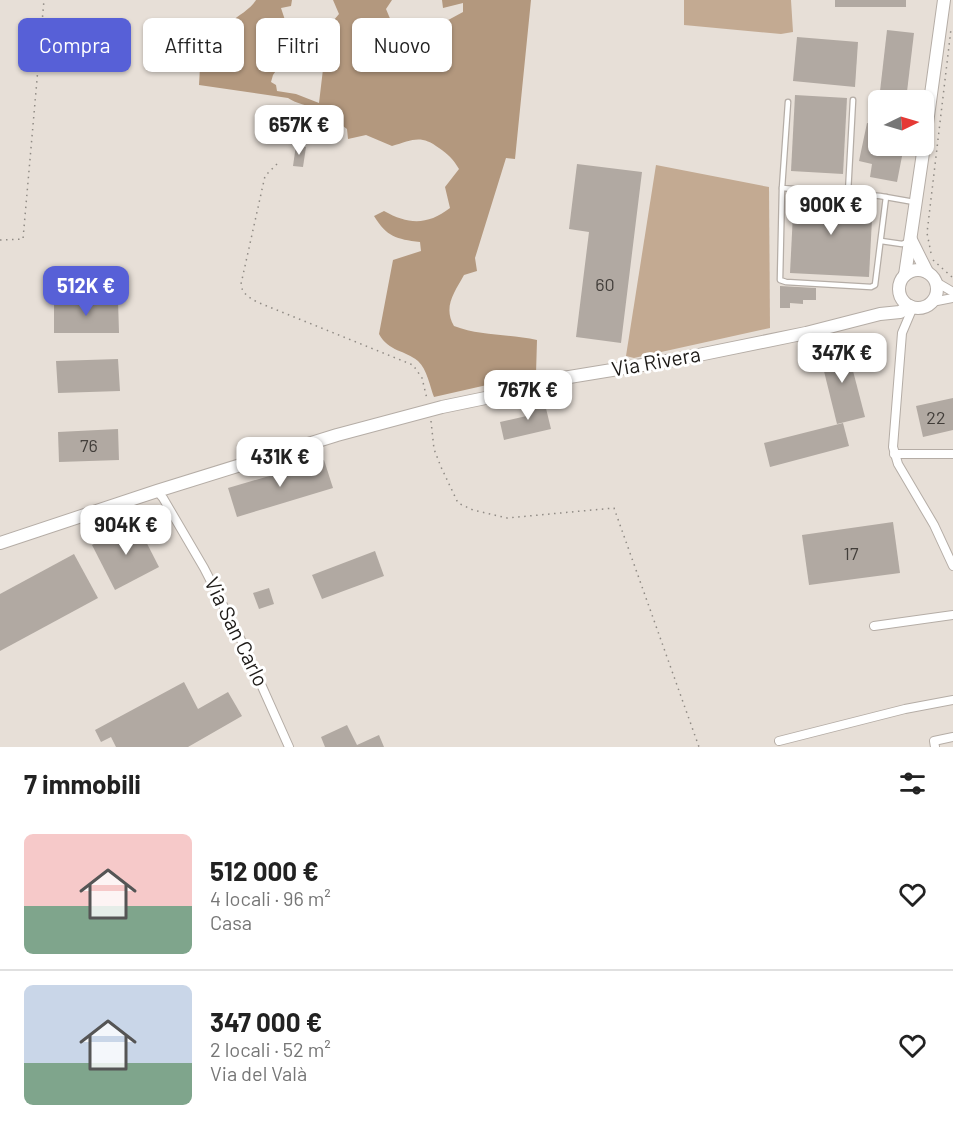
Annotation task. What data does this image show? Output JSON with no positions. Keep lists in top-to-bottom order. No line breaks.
{"streets":{"street":["Via Rivera","Via San Carlo"]},"crossings":[["Via Rivera","Via San Carlo"]],"house_numbers":["60","22","76","17"],"north":"right","page":{"chip":["Compra","Affitta","Filtri","Nuovo"],"price":["657K €","900K €","512K €","347K €","767K €","431K €","904K €"],"heading":"7 immobili","list":[{"name":"512 000 €","note":"4 locali · 96 m² · Casa"},{"name":"347 000 €","note":"2 locali · 52 m² · Via del Valà"}]}}
